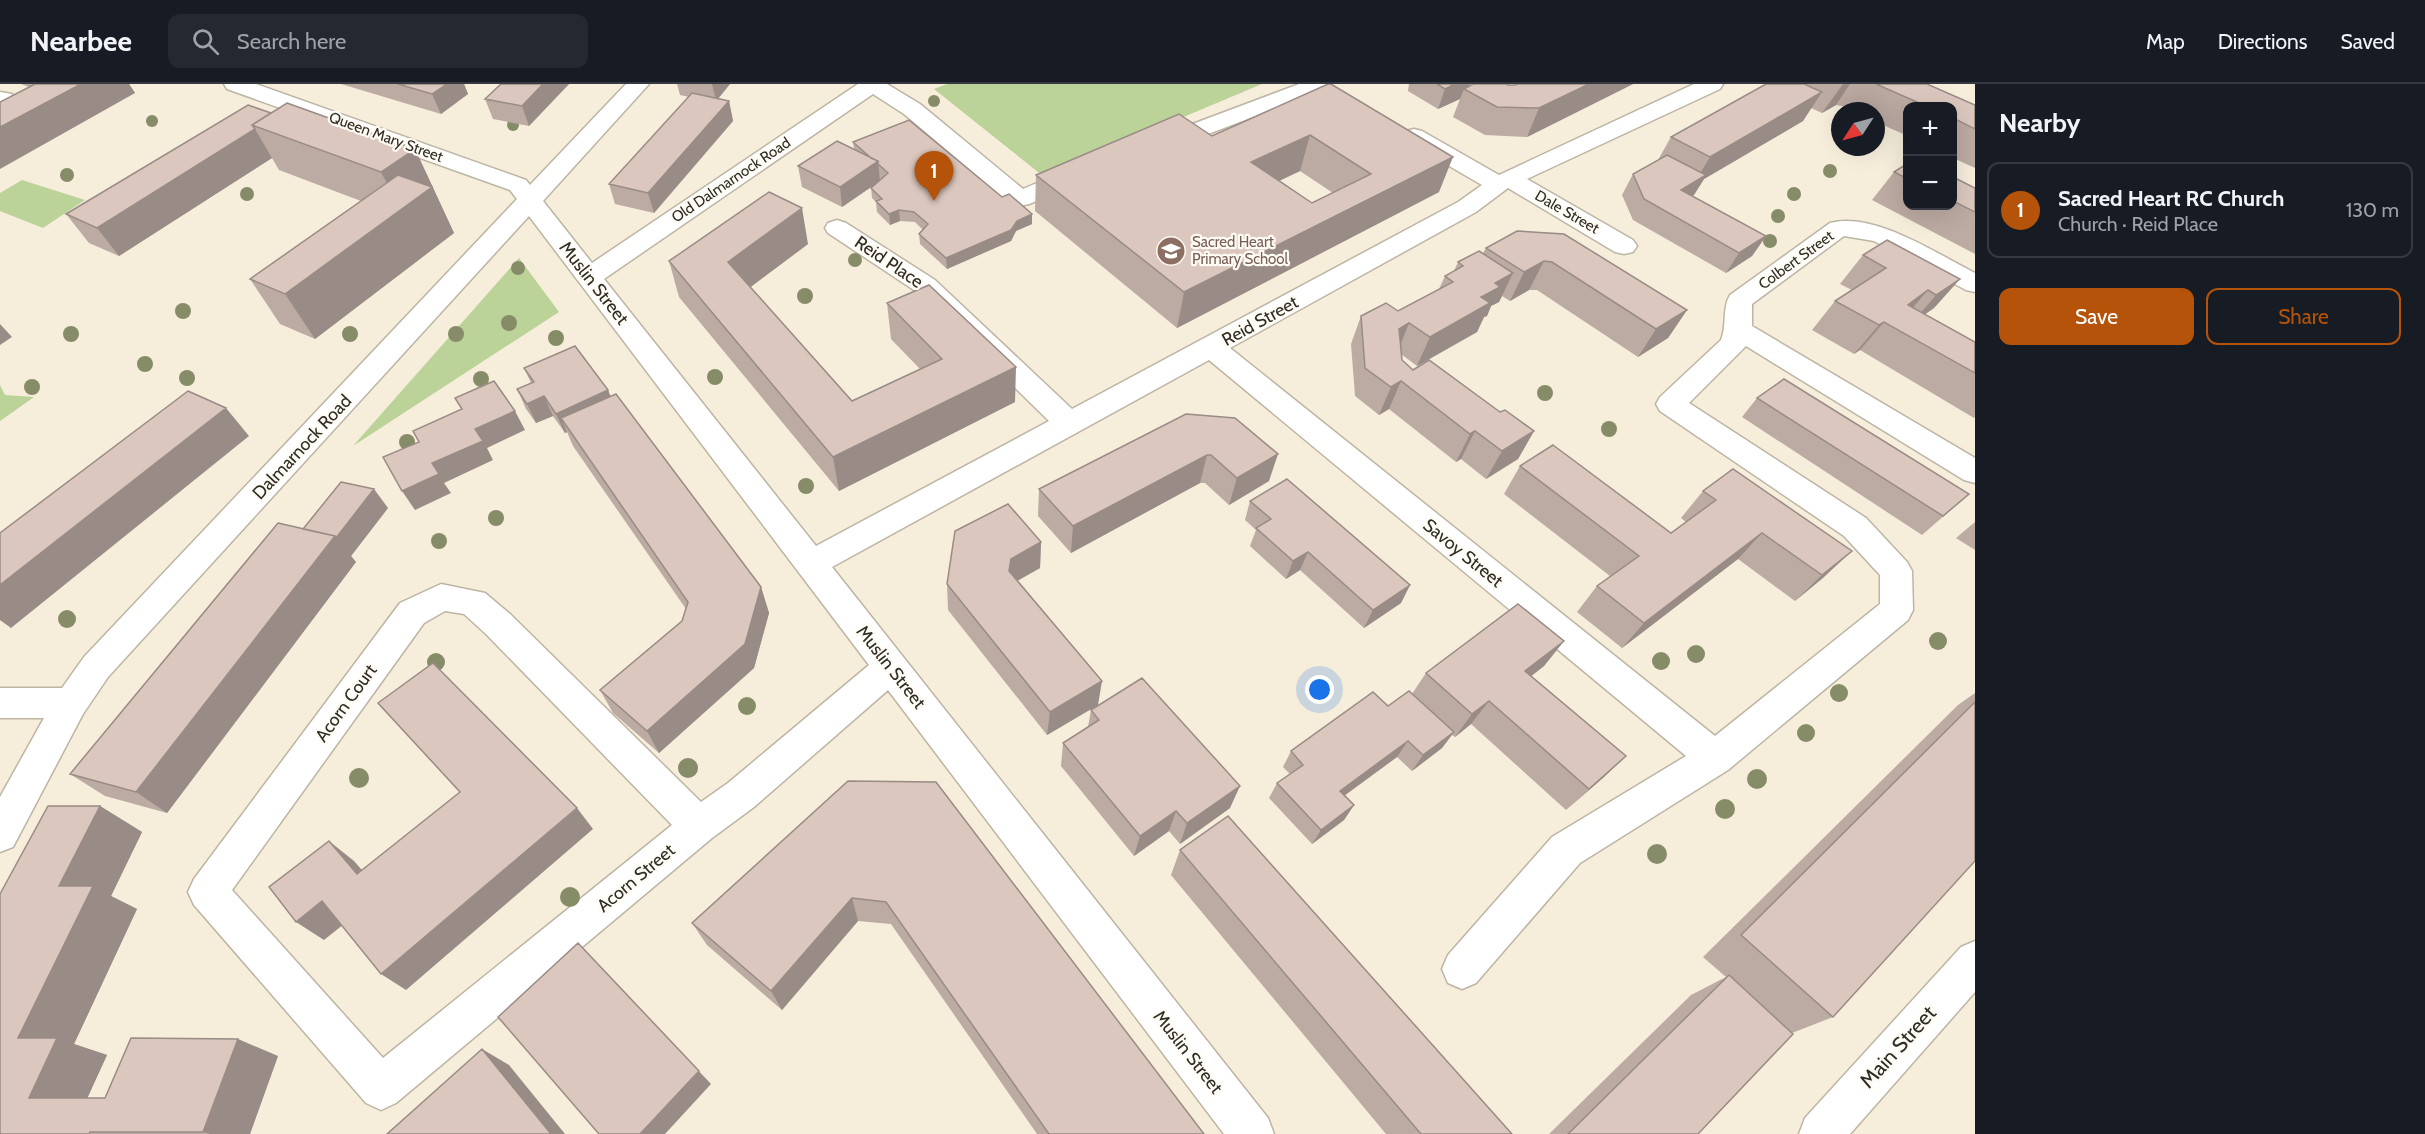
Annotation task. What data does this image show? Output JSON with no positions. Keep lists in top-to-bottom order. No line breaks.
{"streets":{"street":["Queen Mary Street","Old Dalmarnock Road","Dale Street","Colbert Street","Reid Place","Muslin Street","Reid Street","Dalmarnock Road","Savoy Street","Acorn Court","Acorn Street","Main Street"]},"crossings":[["Queen Mary Street","Muslin Street"],["Queen Mary Street","Dalmarnock Road"],["Old Dalmarnock Road","Muslin Street"],["Dale Street","Reid Street"],["Reid Place","Reid Street"],["Muslin Street","Reid Street"],["Muslin Street","Dalmarnock Road"],["Muslin Street","Acorn Street"],["Reid Street","Savoy Street"],["Acorn Court","Acorn Street"]],"places":{"school or university":["Sacred Heart Primary School"]},"north":"bottom left","page":{"header":"Nearbee","search":"Search here","nav":["Map","Directions","Saved"],"heading":"Nearby","map_buttons":["+","−"],"pins":"1","list":[{"mark":"1","name":"Sacred Heart RC Church","note":"Church · Reid Place","value":"130 m"}],"buttons":["Save","Share"]}}
